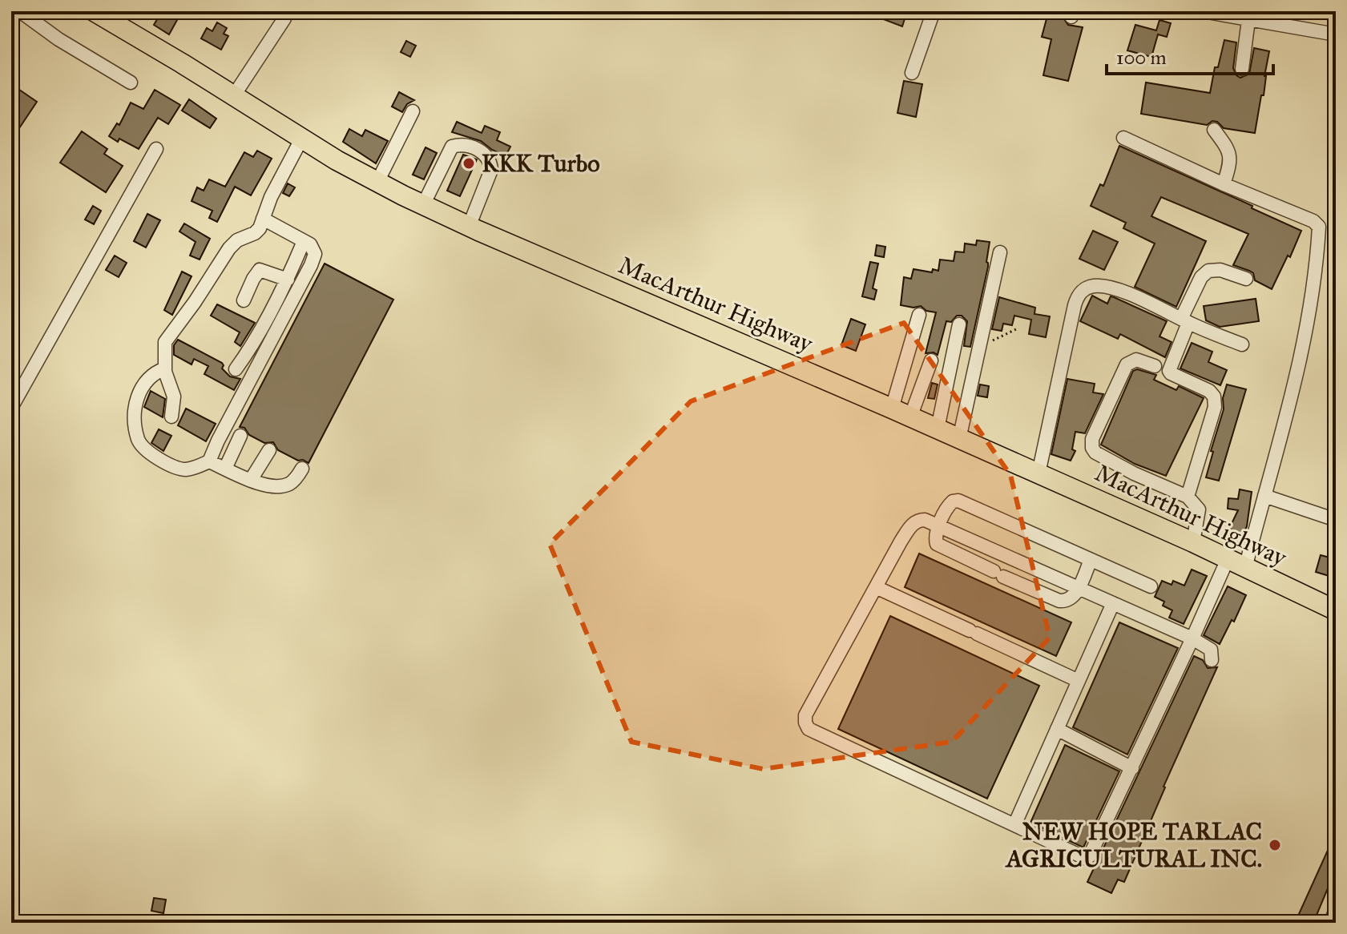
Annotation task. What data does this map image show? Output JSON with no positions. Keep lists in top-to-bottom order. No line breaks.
{"streets":{"highway":["MacArthur Highway"]},"places":["KKK Turbo","NEW HOPE TARLAC AGRICULTURAL INC."],"scale_bar":"100 m"}
